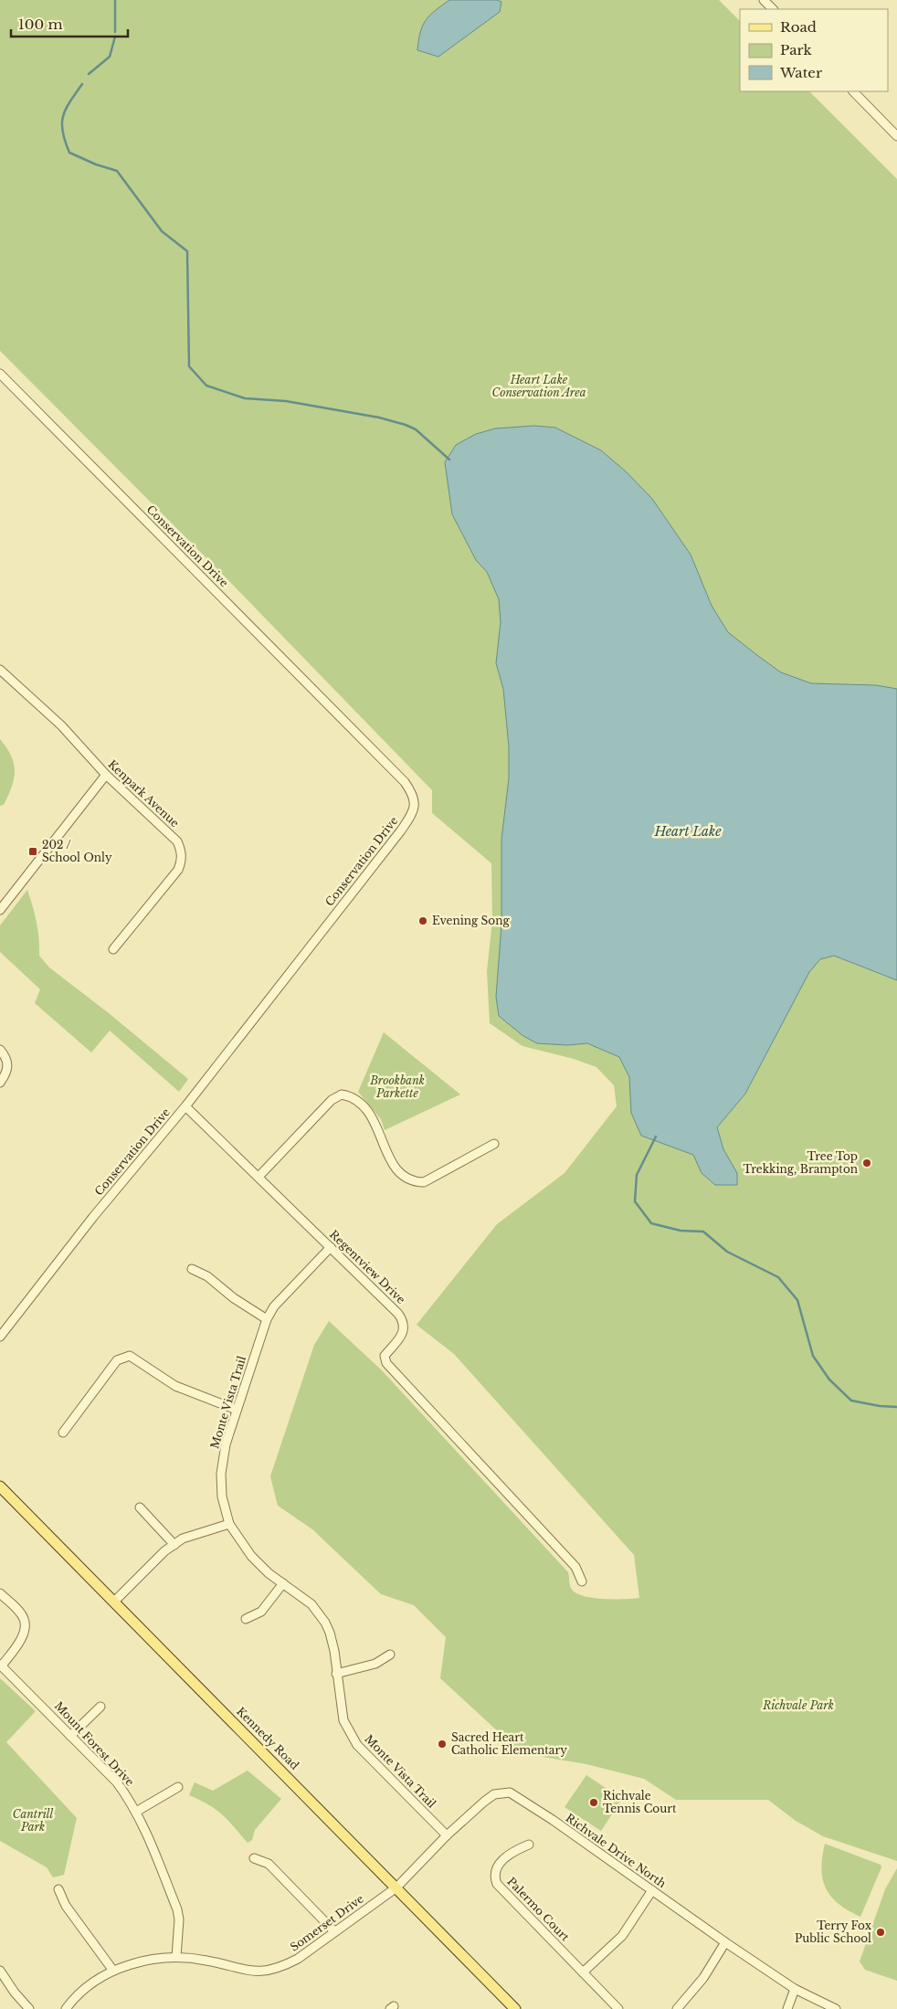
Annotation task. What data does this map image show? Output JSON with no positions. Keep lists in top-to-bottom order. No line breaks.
{"streets":{"main road":["Kennedy Road"],"street":["Conservation Drive","Kenpark Avenue","Regentview Drive","Monte Vista Trail","Mount Forest Drive","Richvale Drive North","Palermo Court","Somerset Drive"]},"crossings":[["Conservation Drive","Regentview Drive"],["Regentview Drive","Monte Vista Trail"],["Monte Vista Trail","Richvale Drive North"],["Kennedy Road","Richvale Drive North"],["Kennedy Road","Somerset Drive"],["Mount Forest Drive","Somerset Drive"],["Richvale Drive North","Somerset Drive"]],"water":["Heart Lake"],"parks":["Heart Lake Conservation Area","Brookbank Parkette","Richvale Park","Cantrill Park"],"places":{"transit":["202 / School Only"],"other":["Evening Song","Tree Top Trekking, Brampton","Sacred Heart Catholic Elementary","Richvale Tennis Court","Terry Fox Public School"]},"legend":["Road","Park","Water"],"scale_bar":"100 m"}
